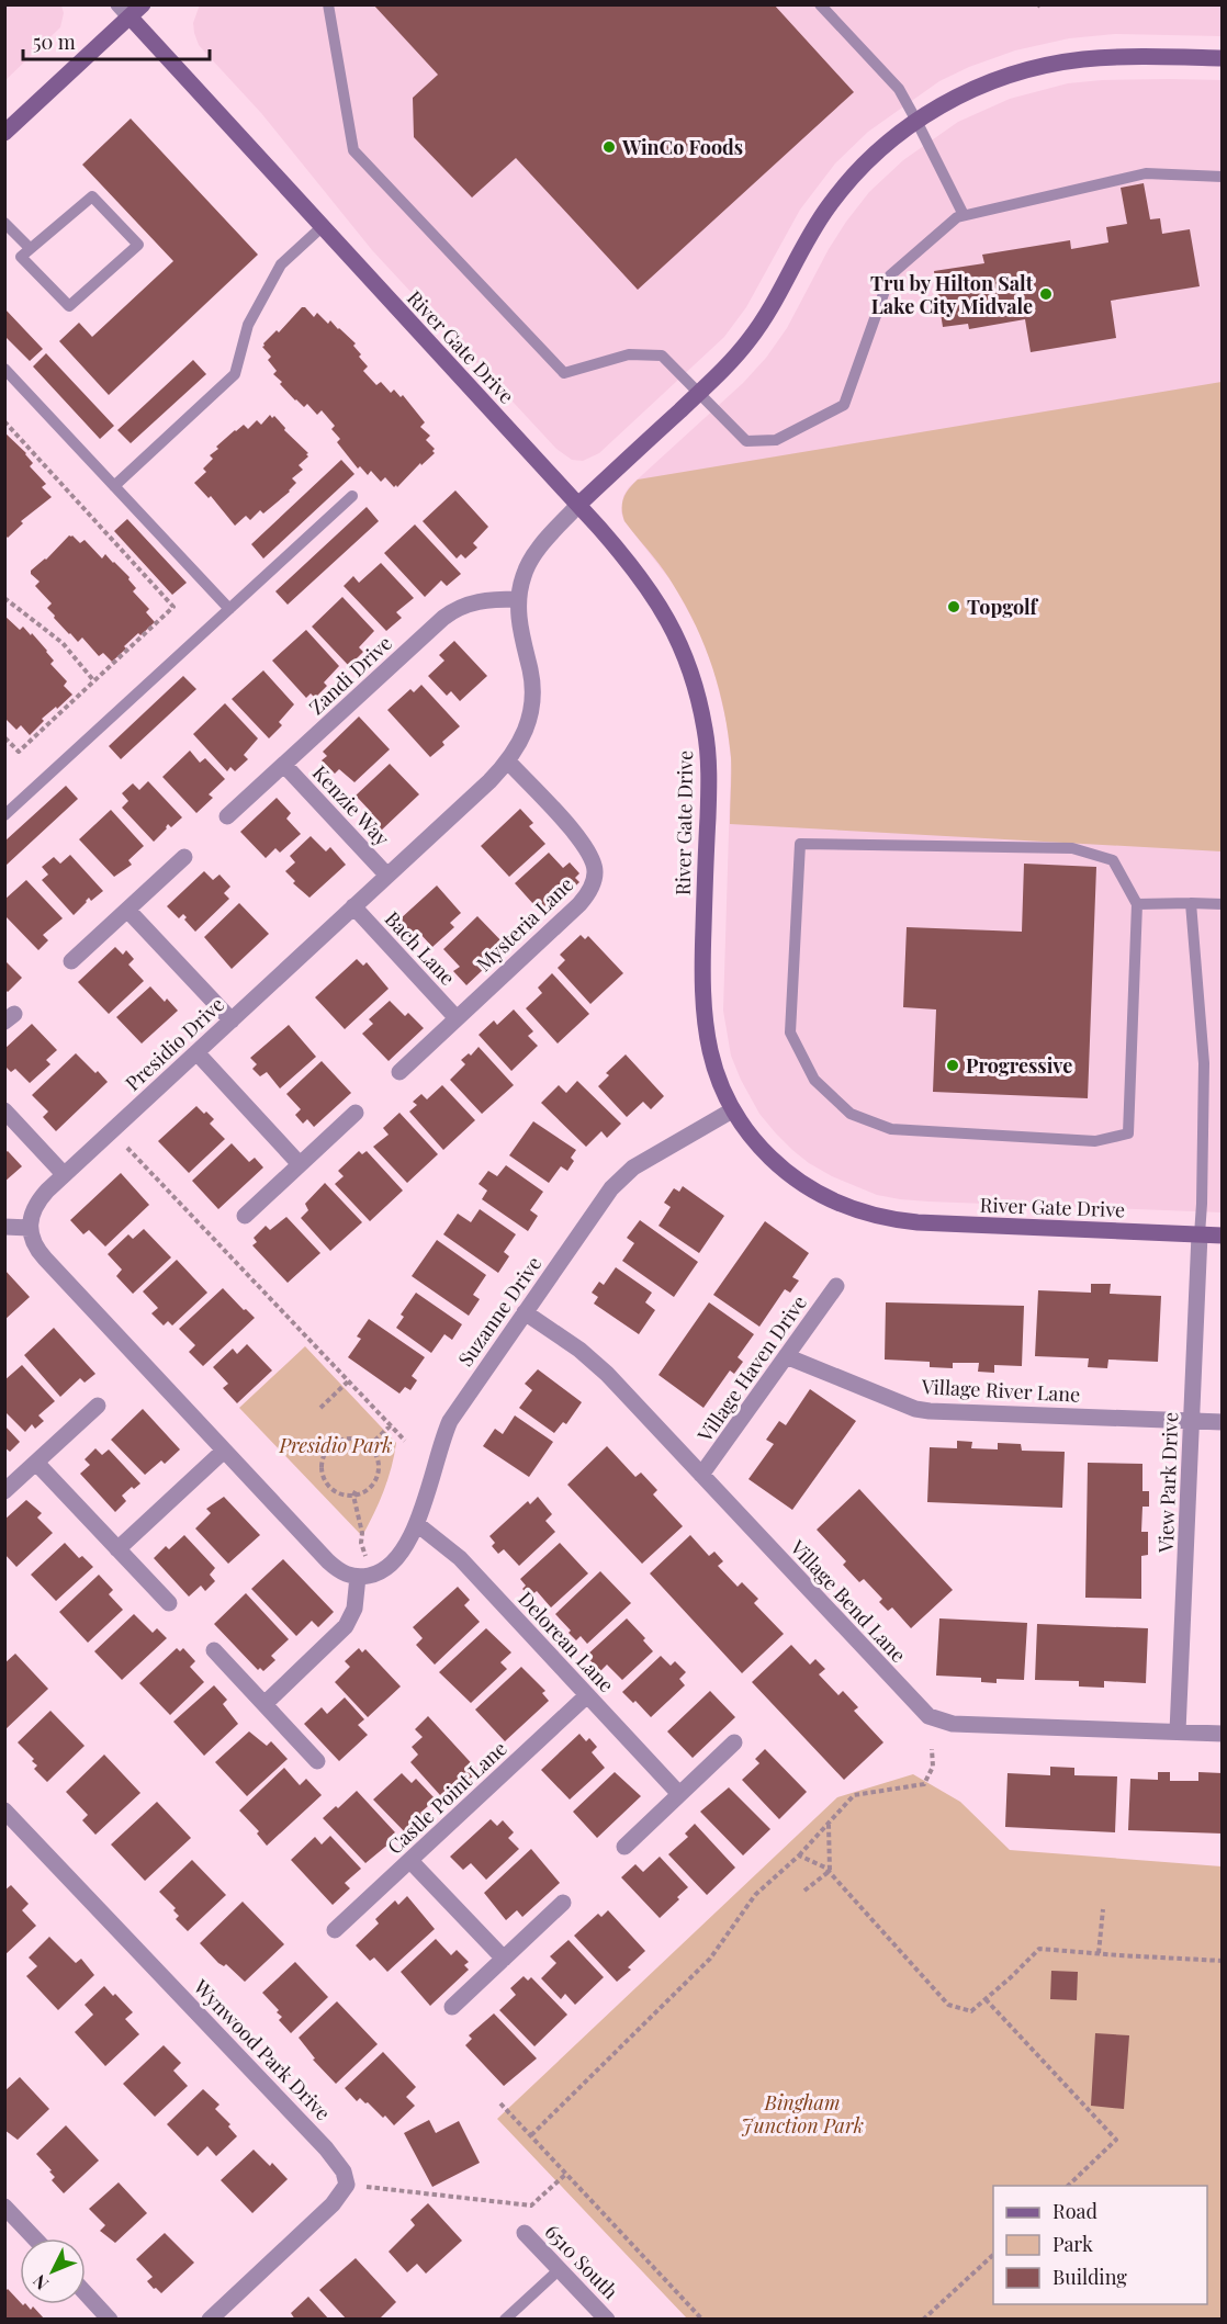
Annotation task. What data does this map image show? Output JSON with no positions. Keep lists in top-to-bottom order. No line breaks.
{"streets":{"street":["River Gate Drive","Zandi Drive","Kenzie Way","Mysteria Lane","Bach Lane","Presidio Drive","Suzanne Drive","Village Haven Drive","Village River Lane","View Park Drive","Village Bend Lane","Delorean Lane","Castle Point Lane","Wynwood Park Drive","6510 South"]},"crossings":[["River Gate Drive","Presidio Drive"],["River Gate Drive","Suzanne Drive"],["River Gate Drive","View Park Drive"],["Zandi Drive","Kenzie Way"],["Zandi Drive","Presidio Drive"],["Kenzie Way","Presidio Drive"],["Mysteria Lane","Bach Lane"],["Mysteria Lane","Presidio Drive"],["Bach Lane","Presidio Drive"],["Suzanne Drive","Village Bend Lane"],["Suzanne Drive","Delorean Lane"],["Village Haven Drive","Village River Lane"],["Village Haven Drive","Village Bend Lane"],["Village River Lane","View Park Drive"],["View Park Drive","Village Bend Lane"],["Delorean Lane","Castle Point Lane"]],"parks":["Presidio Park","Bingham Junction Park"],"places":["WinCo Foods","Tru by Hilton Salt Lake City Midvale","Topgolf","Progressive"],"legend":["Road","Park","Building"],"scale_bar":"50 m","north":"bottom left"}
